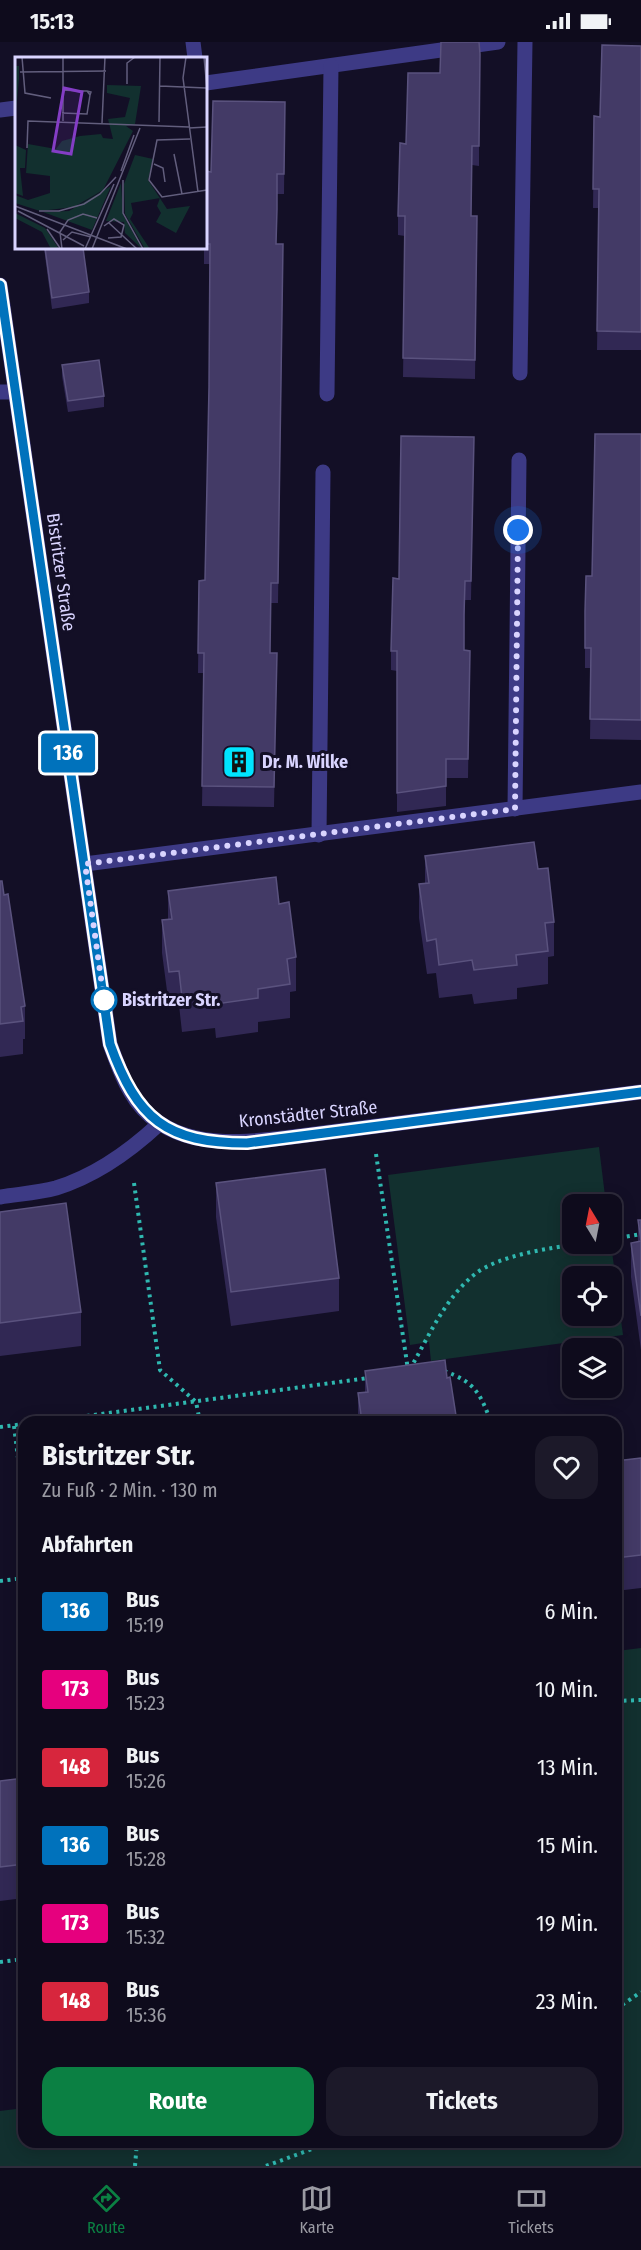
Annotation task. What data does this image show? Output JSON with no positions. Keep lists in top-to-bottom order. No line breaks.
{"streets":{"street":["Bistritzer Straße","Kronstädter Straße"]},"crossings":[["Bistritzer Straße","Kronstädter Straße"]],"places":{"building":["Dr. M. Wilke"],"other":["Bistritzer Str."]},"lines":["bus line 136"],"north":"top","page":{"status":"15:13","on_map":"136","heading":[["Bistritzer Str.","Zu Fuß · 2 Min. · 130 m"],"Abfahrten"],"list":[{"mark":"136","name":"Bus","note":"15:19","value":"6 Min."},{"mark":"173","name":"Bus","note":"15:23","value":"10 Min."},{"mark":"148","name":"Bus","note":"15:26","value":"13 Min."},{"mark":"136","name":"Bus","note":"15:28","value":"15 Min."},{"mark":"173","name":"Bus","note":"15:32","value":"19 Min."},{"mark":"148","name":"Bus","note":"15:36","value":"23 Min."}],"buttons":["Route","Tickets"],"tabs":["Route","Karte","Tickets"]}}
